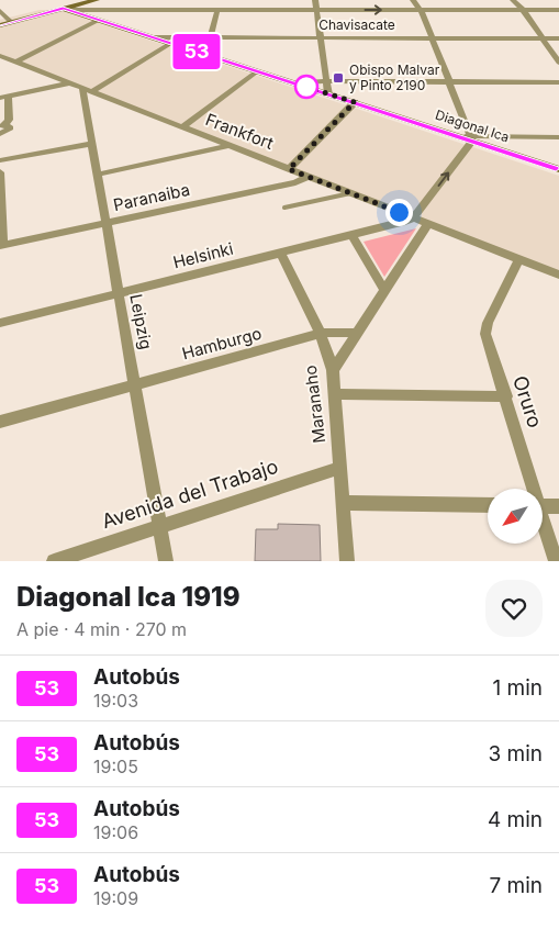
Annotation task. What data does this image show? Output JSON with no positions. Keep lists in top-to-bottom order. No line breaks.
{"streets":{"main road":["Diagonal Ica"],"street":["Chavisacate","Frankfort","Paranaiba","Helsinki","Leipzig","Hamburgo","Oruro","Maranaho","Avenida del Trabajo"]},"crossings":[["Chavisacate","Diagonal Ica"],["Frankfort","Paranaiba"],["Frankfort","Helsinki"],["Frankfort","Leipzig"],["Frankfort","Oruro"],["Paranaiba","Leipzig"],["Helsinki","Leipzig"],["Helsinki","Maranaho"],["Leipzig","Hamburgo"],["Leipzig","Avenida del Trabajo"],["Hamburgo","Maranaho"],["Maranaho","Avenida del Trabajo"]],"places":{"transit":["Obispo Malvar y Pinto 2190"]},"lines":["bus line 53"],"north":"bottom left","page":{"on_map":"53","heading":["Diagonal Ica 1919","A pie · 4 min · 270 m"],"list":[{"mark":"53","name":"Autobús","note":"19:03","value":"1 min"},{"mark":"53","name":"Autobús","note":"19:05","value":"3 min"},{"mark":"53","name":"Autobús","note":"19:06","value":"4 min"},{"mark":"53","name":"Autobús","note":"19:09","value":"7 min"}]}}
